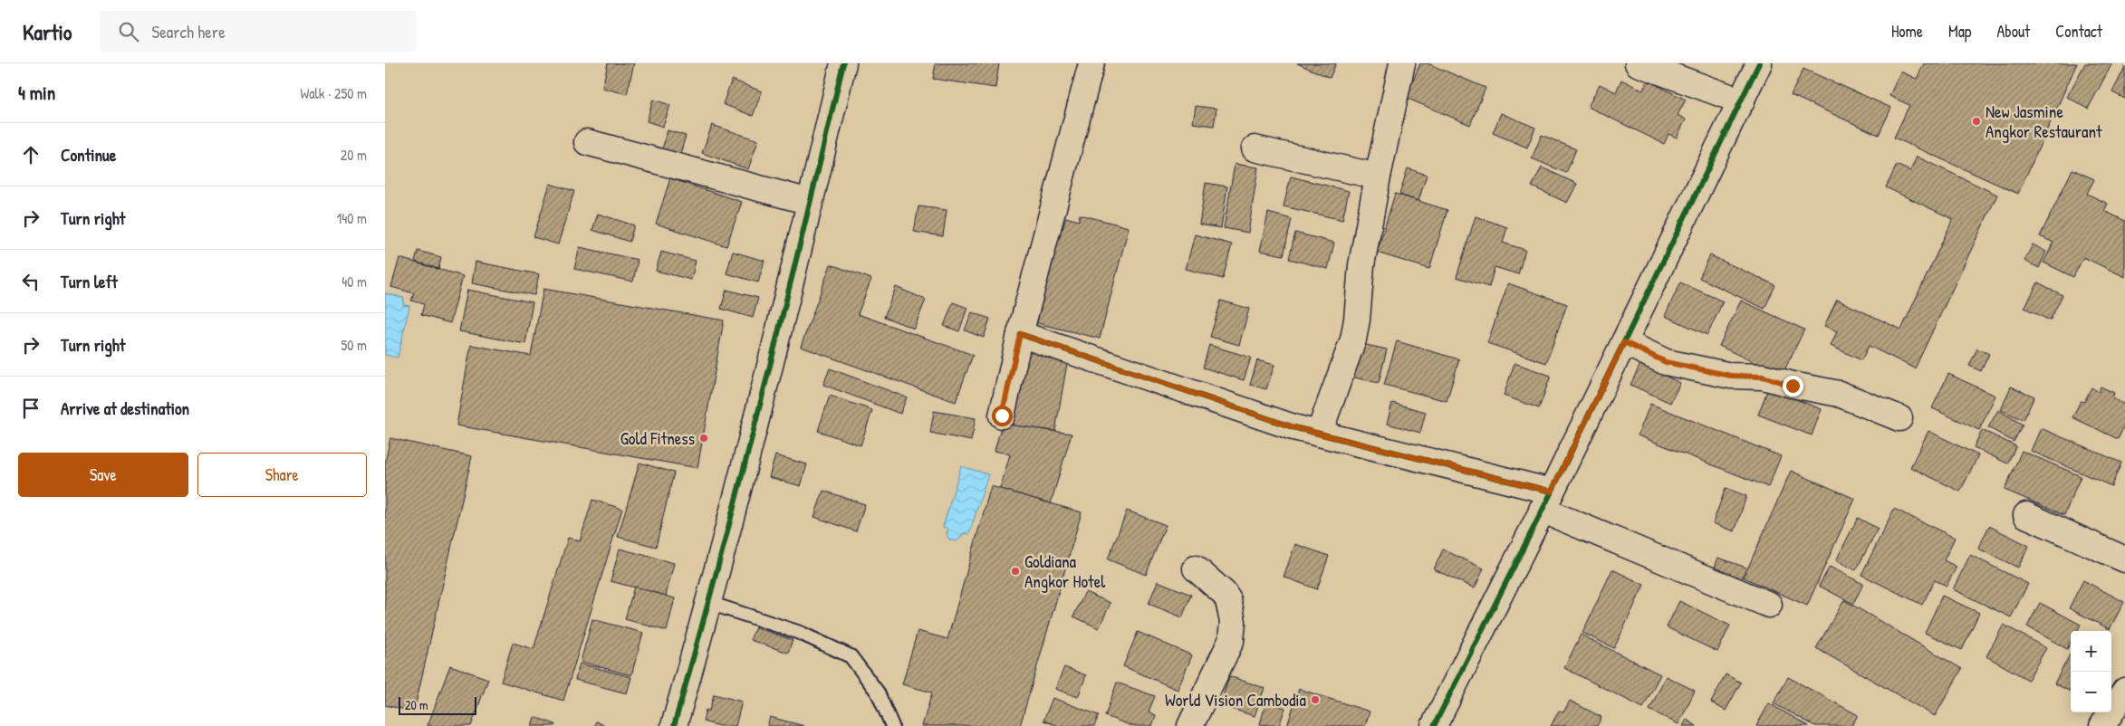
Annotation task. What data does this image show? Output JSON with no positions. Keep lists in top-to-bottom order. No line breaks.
{"places":["New Jasmine Angkor Restaurant","Gold Fitness","Goldiana Angkor Hotel","World Vision Cambodia"],"scale_bar":"20 m","page":{"header":"Kartio","search":"Search here","nav":["Home","Map","About","Contact"],"heading":["4 min","Walk · 250 m"],"list":[["Continue","20 m"],["Turn right","140 m"],["Turn left","40 m"],["Turn right","50 m"],"Arrive at destination"],"buttons":["Save","Share"],"map_buttons":["+","−"],"scale":"20 m"}}
